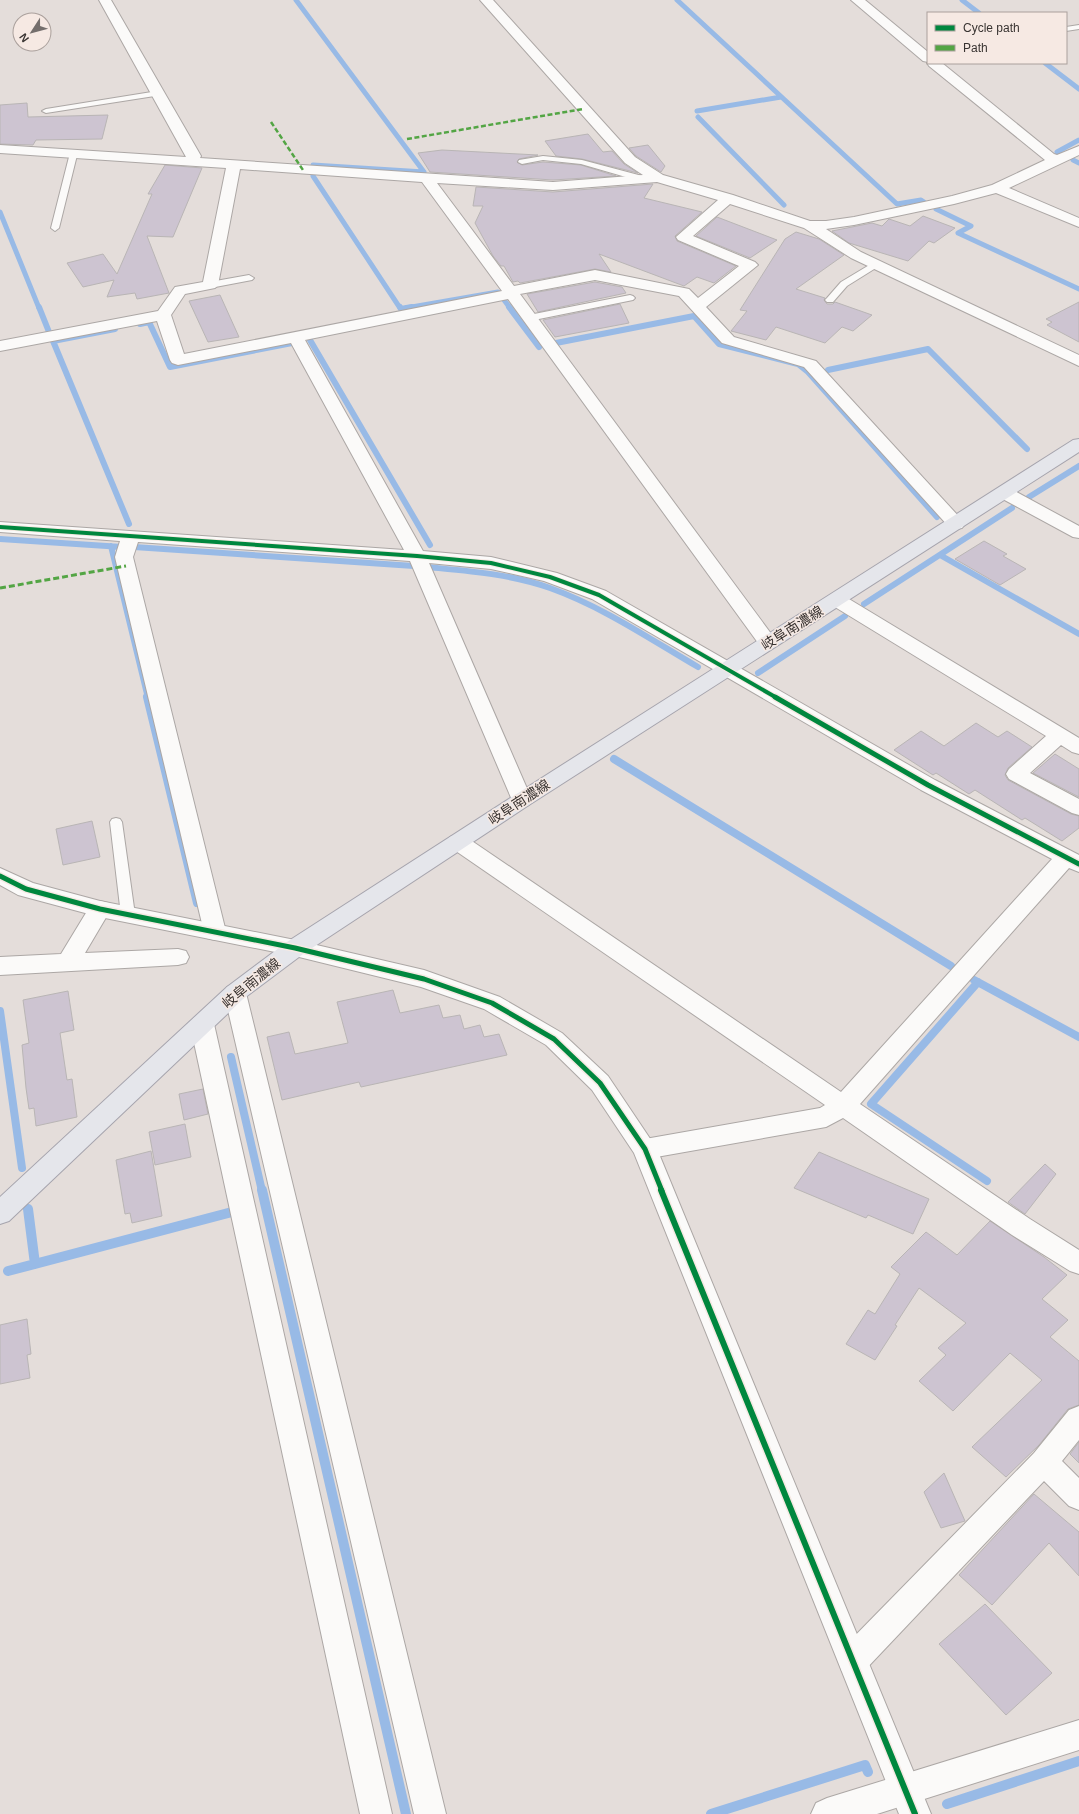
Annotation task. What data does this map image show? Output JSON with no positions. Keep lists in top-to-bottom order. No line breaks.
{"streets":{"main road":["岐阜南濃線"]},"legend":["Cycle path","Path"],"north":"bottom left"}
